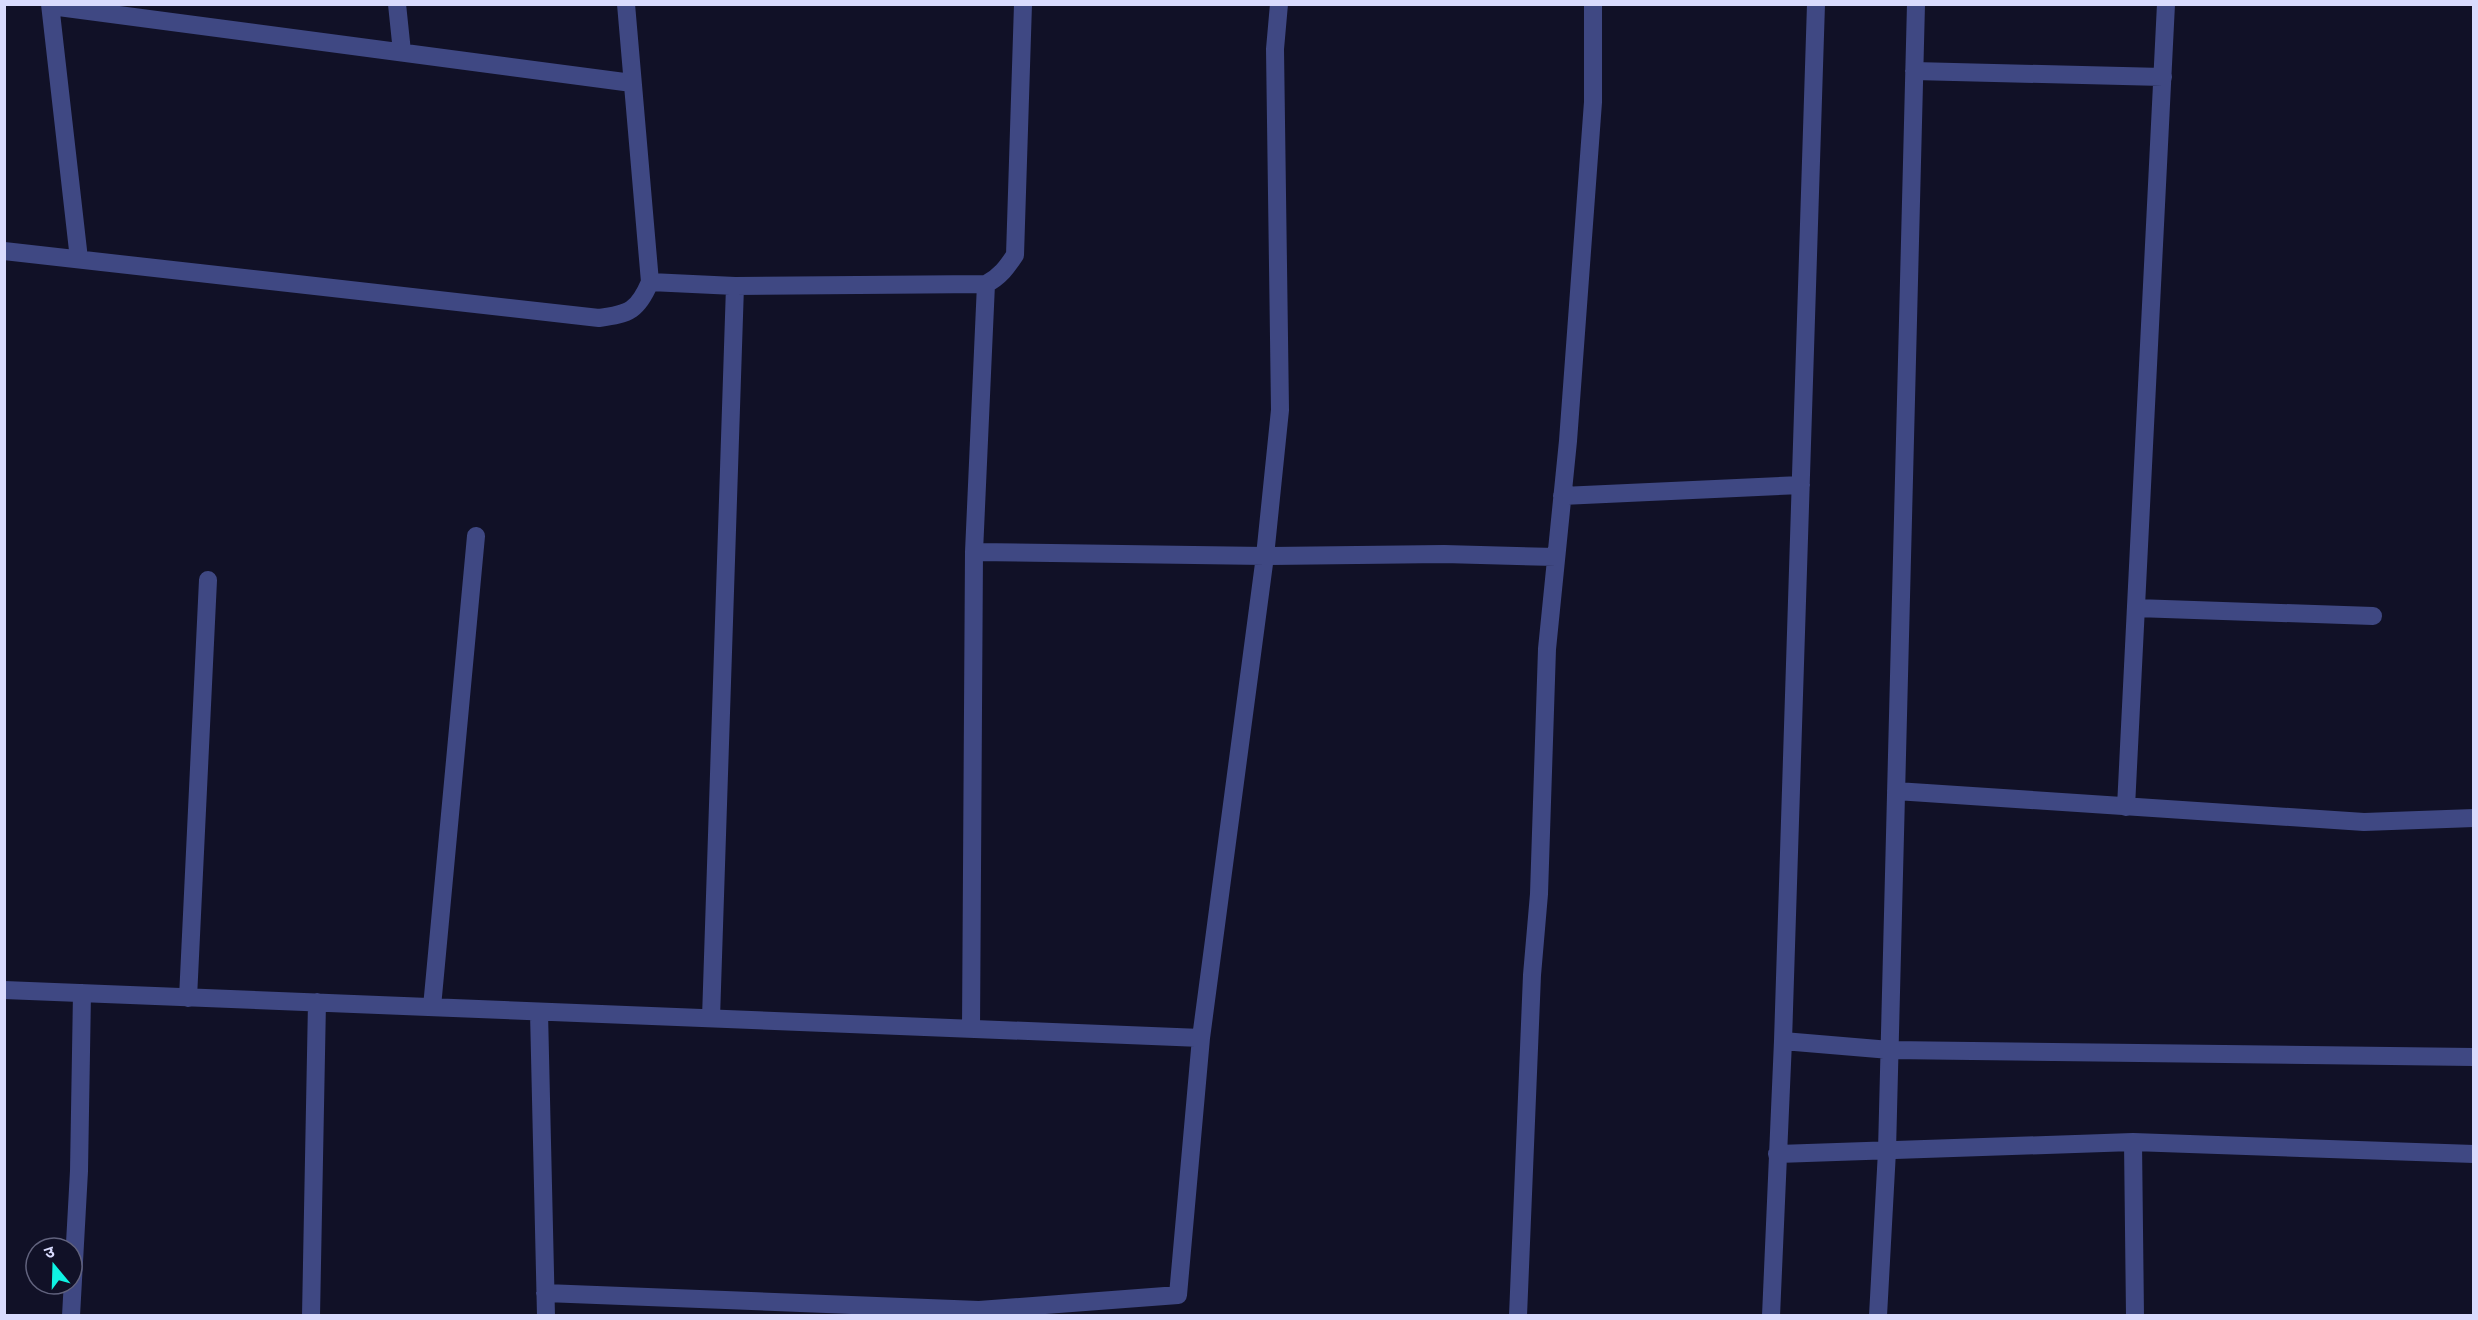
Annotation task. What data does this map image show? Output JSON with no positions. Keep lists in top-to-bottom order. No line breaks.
{"north":"top"}
